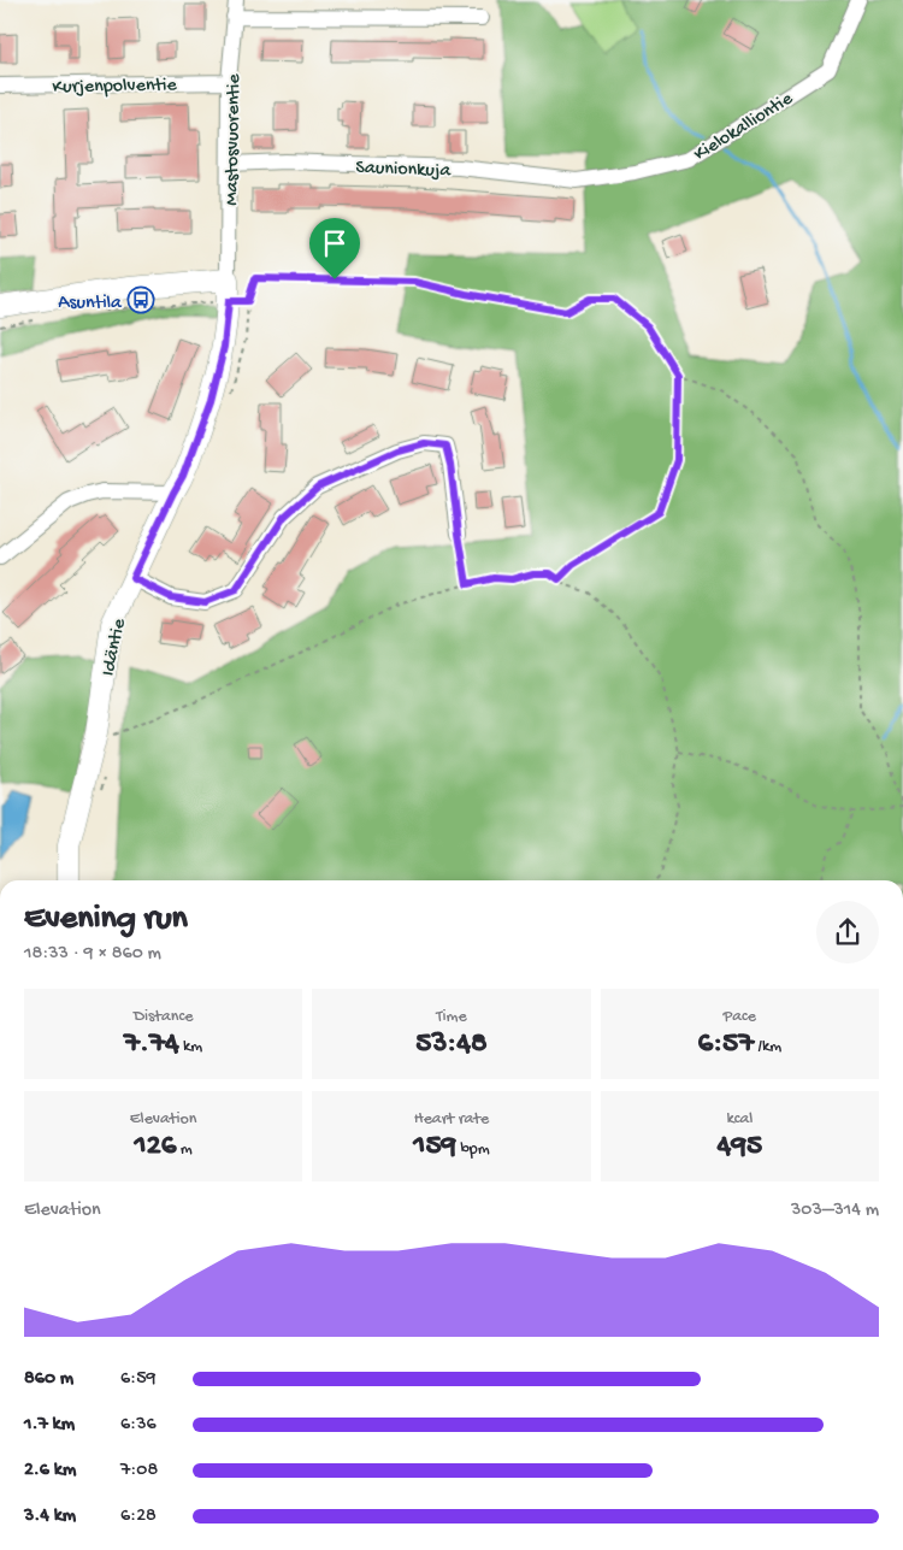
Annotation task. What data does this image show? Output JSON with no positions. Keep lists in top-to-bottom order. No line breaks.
{"streets":{"street":["Kurjenpolventie","Kielokalliontie","Mastosvuorentie","Saunionkuja","Idäntie"]},"crossings":[["Kurjenpolventie","Mastosvuorentie"],["Kielokalliontie","Saunionkuja"],["Mastosvuorentie","Saunionkuja"],["Mastosvuorentie","Idäntie"]],"places":{"bus stop":["Asuntila"]},"page":{"heading":["Evening run","18:33 · 9 × 860 m"],"stats":[["Distance","7.74 km"],["Time","53:48"],["Pace","6:57 /km"],["Elevation","126 m"],["Heart rate","159 bpm"],["kcal","495"]],"chart":["Elevation","303–314 m"],"list":[{"name":"860 m","note":"6:59"},{"name":"1.7 km","note":"6:36"},{"name":"2.6 km","note":"7:08"},{"name":"3.4 km","note":"6:28"}]}}
